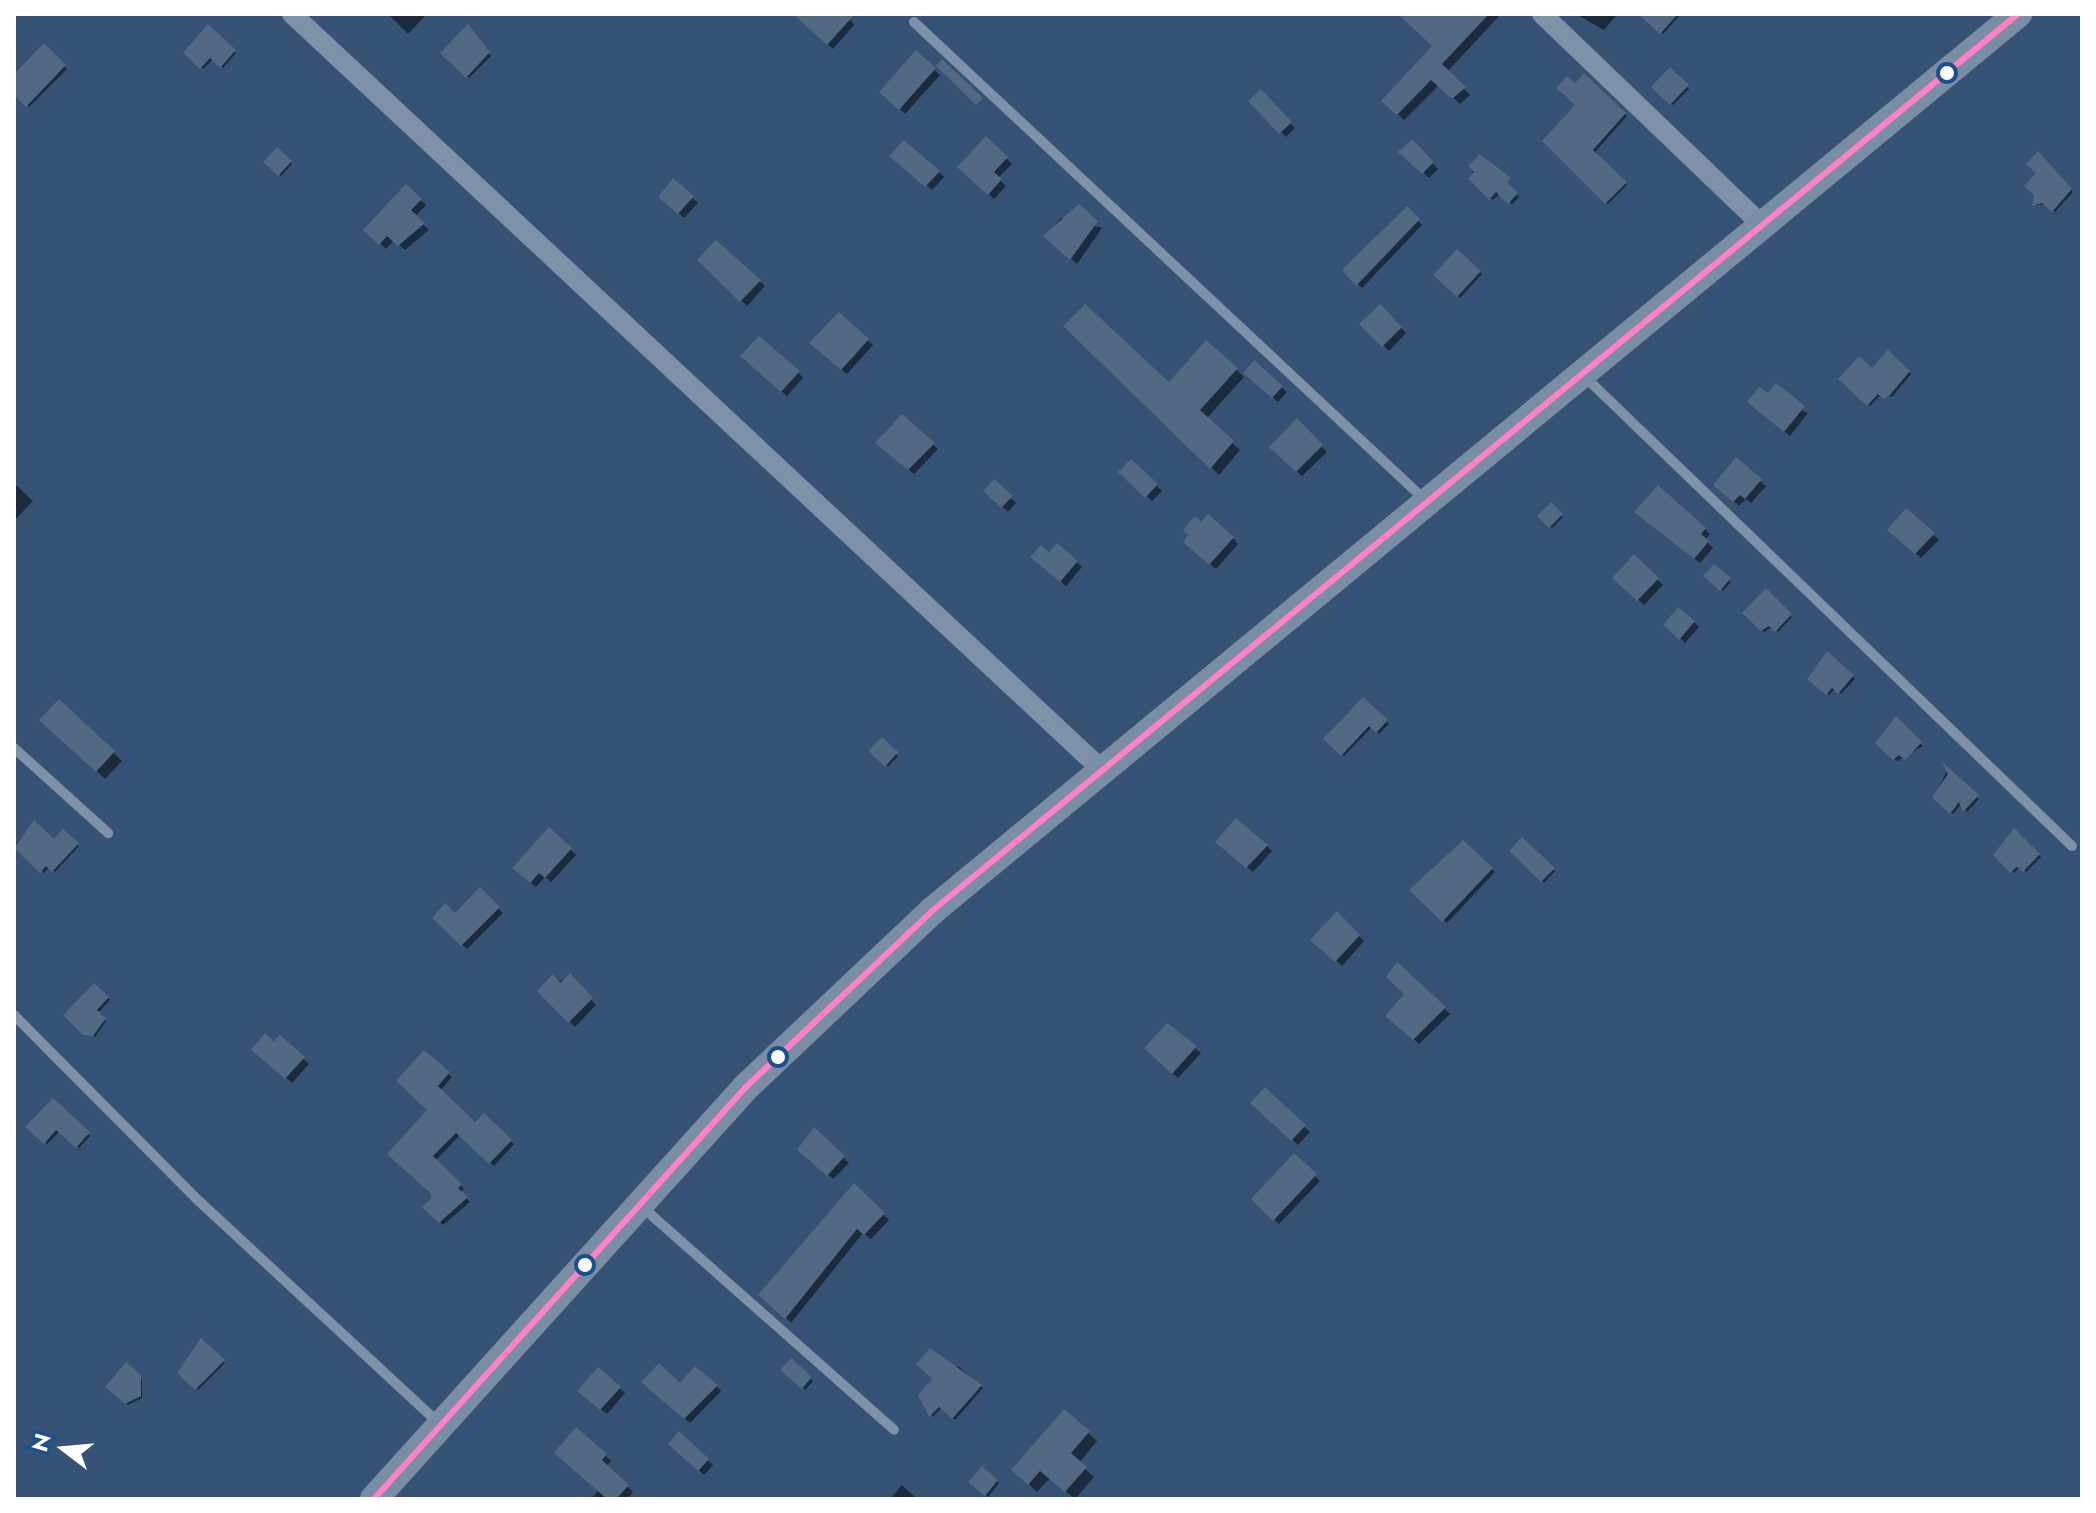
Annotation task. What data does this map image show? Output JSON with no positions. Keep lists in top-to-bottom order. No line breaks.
{"north":"left"}
